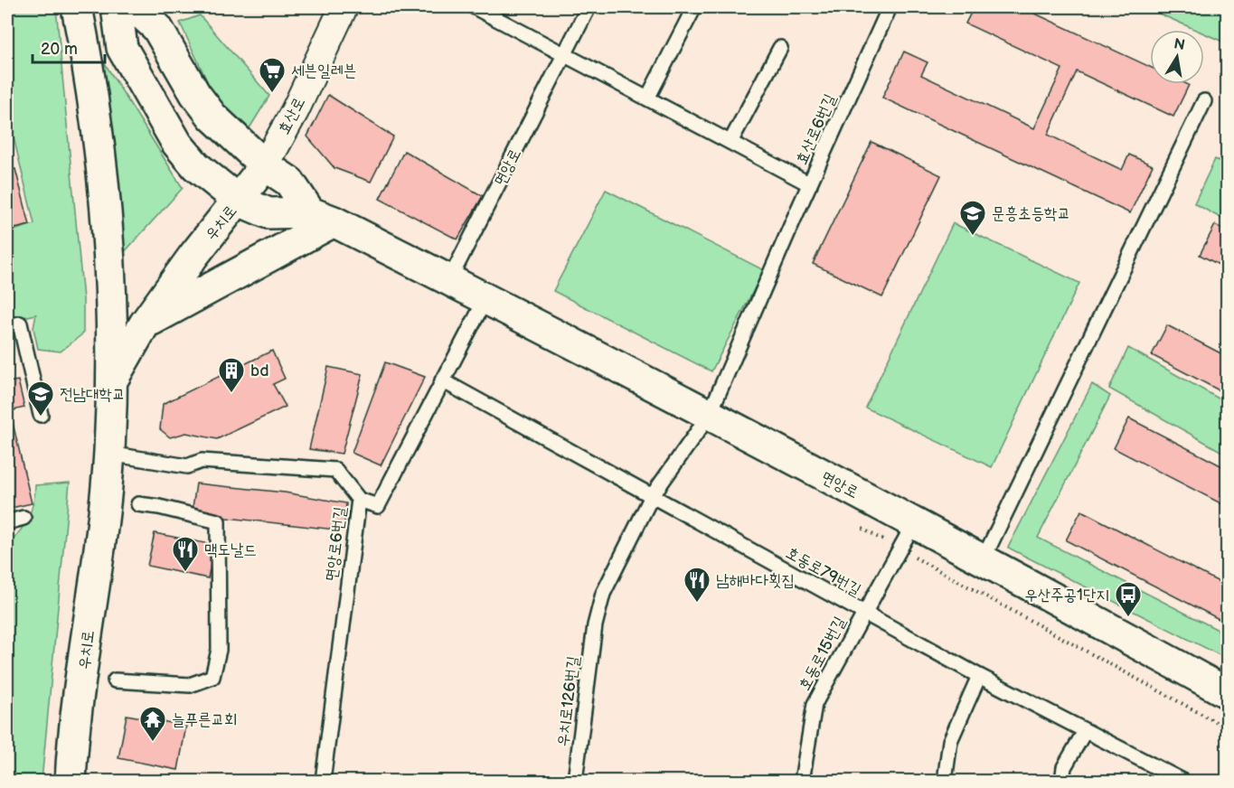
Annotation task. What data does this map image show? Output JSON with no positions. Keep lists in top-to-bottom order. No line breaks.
{"streets":{"main road":["면앙로","우치로"],"street":["효산로"],"lane":["효산로6번길","면앙로6번길","호동로79번길","호동로15번길","우치로126번길"]},"crossings":[["효산로","면앙로"],["효산로6번길","면앙로"],["면앙로","우치로"],["면앙로","면앙로6번길"],["면앙로","호동로15번길"],["면앙로6번길","호동로79번길"],["호동로79번길","호동로15번길"],["호동로79번길","우치로126번길"]],"places":{"supermarket":["세븐일레븐"],"school or university":["문흥초등학교","전남대학교"],"building":["bd"],"restaurant":["맥도날드","남해바다횟집"],"bus stop":["우산주공1단지"],"temple":["늘푸른교회"]},"scale_bar":"20 m","north":"top"}
